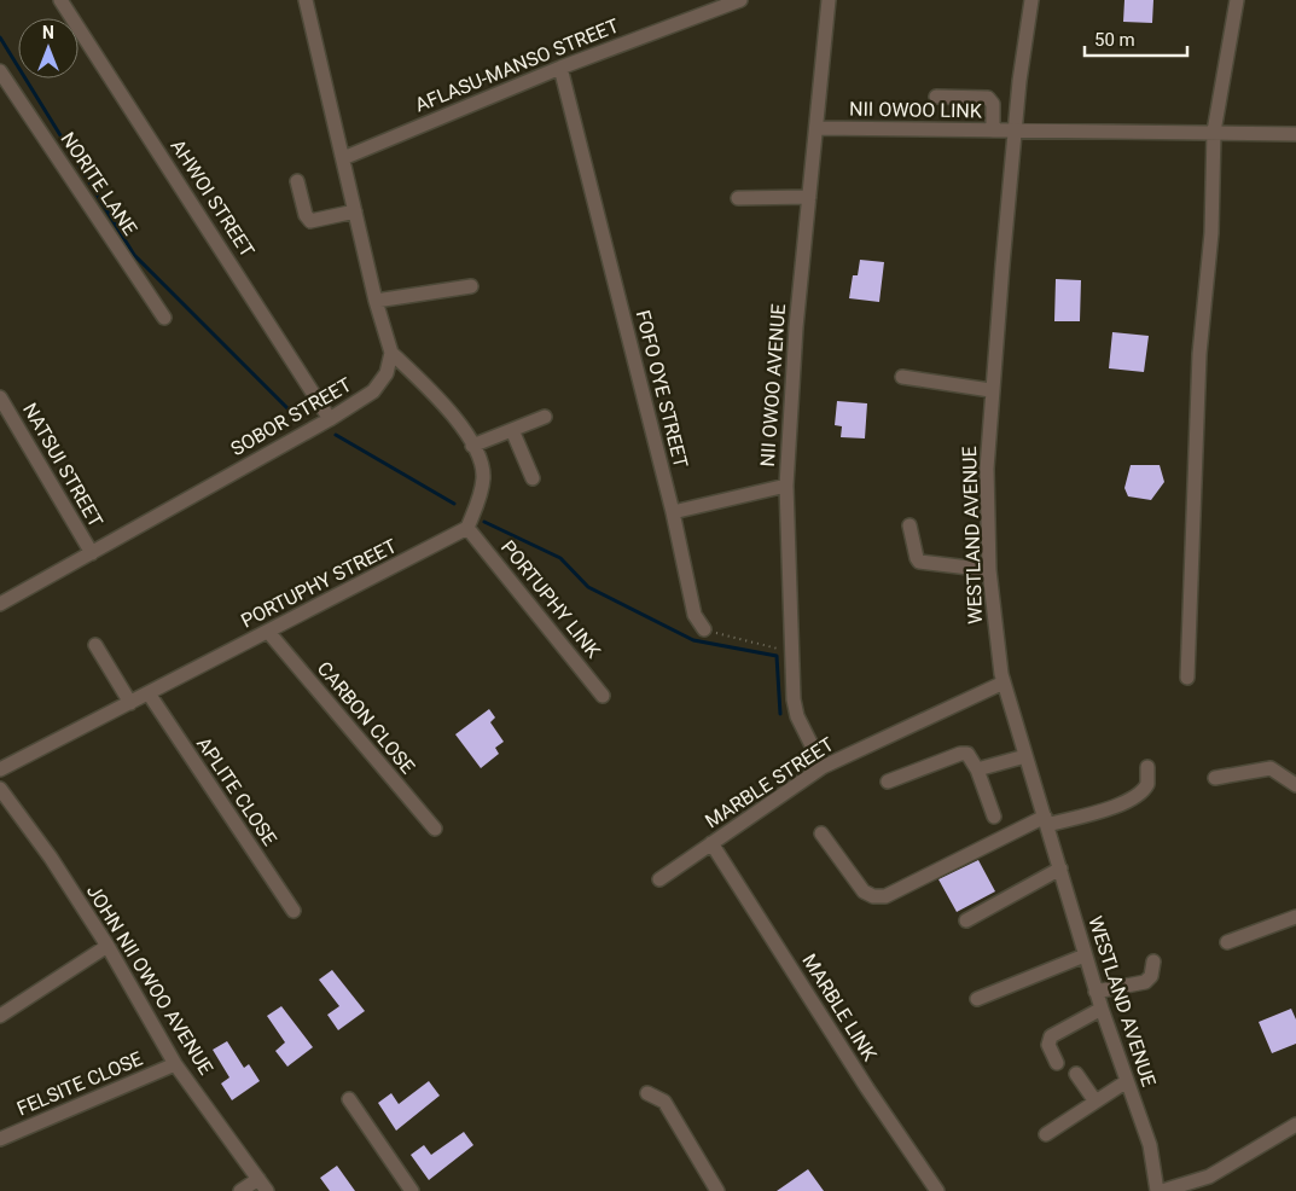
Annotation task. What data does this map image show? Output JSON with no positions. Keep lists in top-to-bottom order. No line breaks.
{"streets":{"street":["AFLASU-MANSO STREET","NII OWOO LINK","NORITE LANE","AHWOI STREET","NII OWOO AVENUE","FOFO OYE STREET","SOBOR STREET","NATSUI STREET","WESTLAND AVENUE","PORTUPHY STREET","PORTUPHY LINK","CARBON CLOSE","MARBLE STREET","APLITE CLOSE","JOHN NII OWOO AVENUE","MARBLE LINK","FELSITE CLOSE"]},"crossings":[["AFLASU-MANSO STREET","FOFO OYE STREET"],["NII OWOO LINK","NII OWOO AVENUE"],["NII OWOO LINK","WESTLAND AVENUE"],["AHWOI STREET","SOBOR STREET"],["NII OWOO AVENUE","MARBLE STREET"],["SOBOR STREET","NATSUI STREET"],["WESTLAND AVENUE","MARBLE STREET"],["PORTUPHY STREET","PORTUPHY LINK"],["PORTUPHY STREET","CARBON CLOSE"],["PORTUPHY STREET","APLITE CLOSE"],["MARBLE STREET","MARBLE LINK"],["JOHN NII OWOO AVENUE","FELSITE CLOSE"]],"scale_bar":"50 m","north":"top"}
